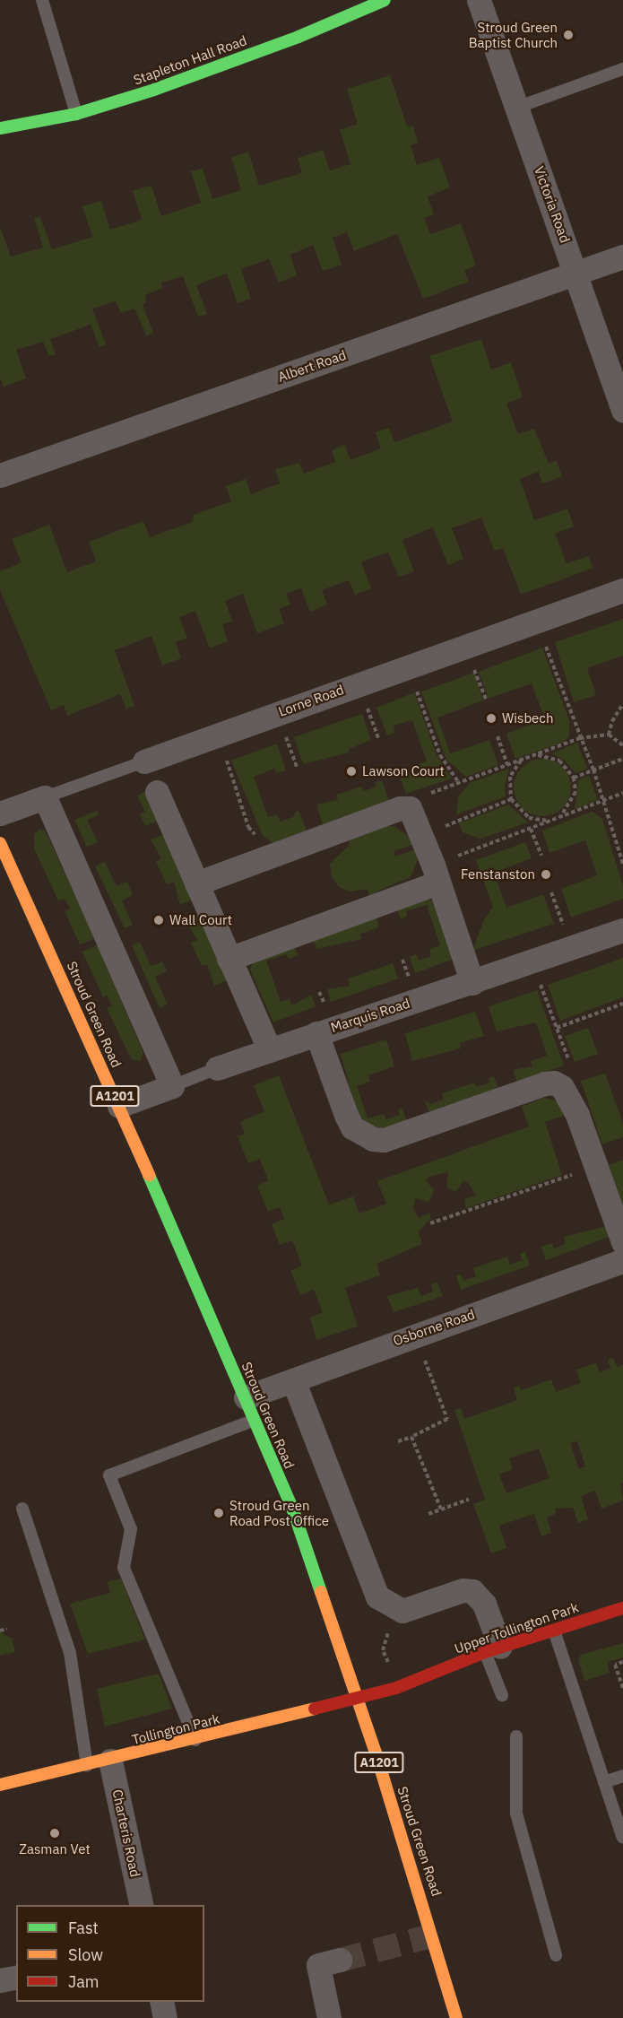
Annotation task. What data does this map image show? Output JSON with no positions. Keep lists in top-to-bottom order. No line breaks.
{"streets":{"main road":["Stapleton Hall Road","Stroud Green Road","A1201","Upper Tollington Park","Tollington Park"],"street":["Victoria Road","Albert Road","Lorne Road","Marquis Road","Osborne Road","Charteris Road"]},"crossings":[["Victoria Road","Albert Road"],["Stroud Green Road","Marquis Road"],["Stroud Green Road","Osborne Road"],["Stroud Green Road","Upper Tollington Park"],["Stroud Green Road","Tollington Park"],["Upper Tollington Park","Tollington Park"],["Tollington Park","Charteris Road"]],"places":["Stroud Green Baptist Church","Wisbech","Lawson Court","Fenstanston","Wall Court","Stroud Green Road Post Office","Zasman Vet"],"legend":["Fast","Slow","Jam"]}
